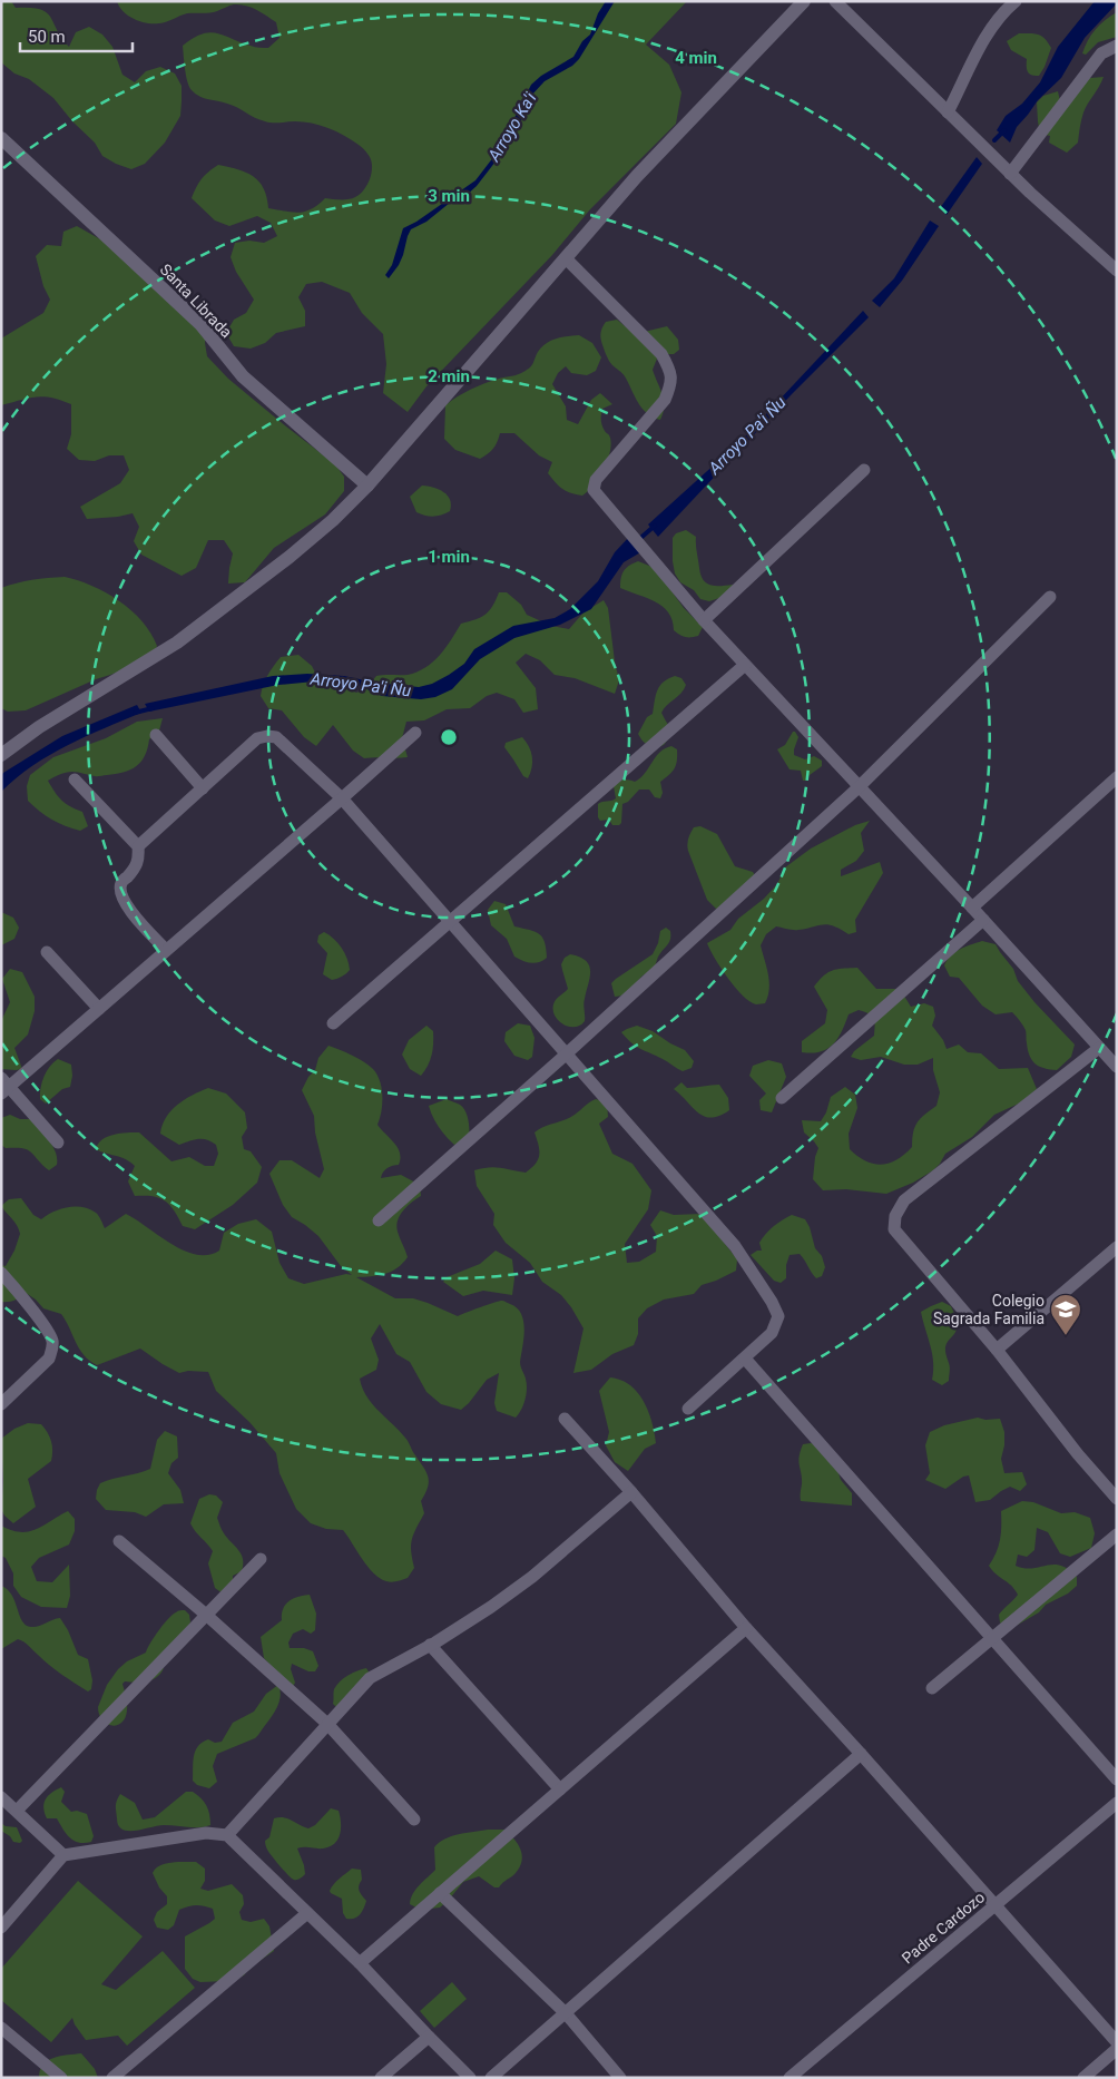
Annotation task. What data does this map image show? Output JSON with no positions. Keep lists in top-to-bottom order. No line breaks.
{"streets":{"main road":["Santa Librada"],"street":["Padre Cardozo"]},"water":["Arroyo Ka'i","Arroyo Pa'i Ñu"],"places":{"school or university":["Colegio Sagrada Familia"]},"scale_bar":"50 m","rings":["4 min","3 min","2 min","1 min"]}
